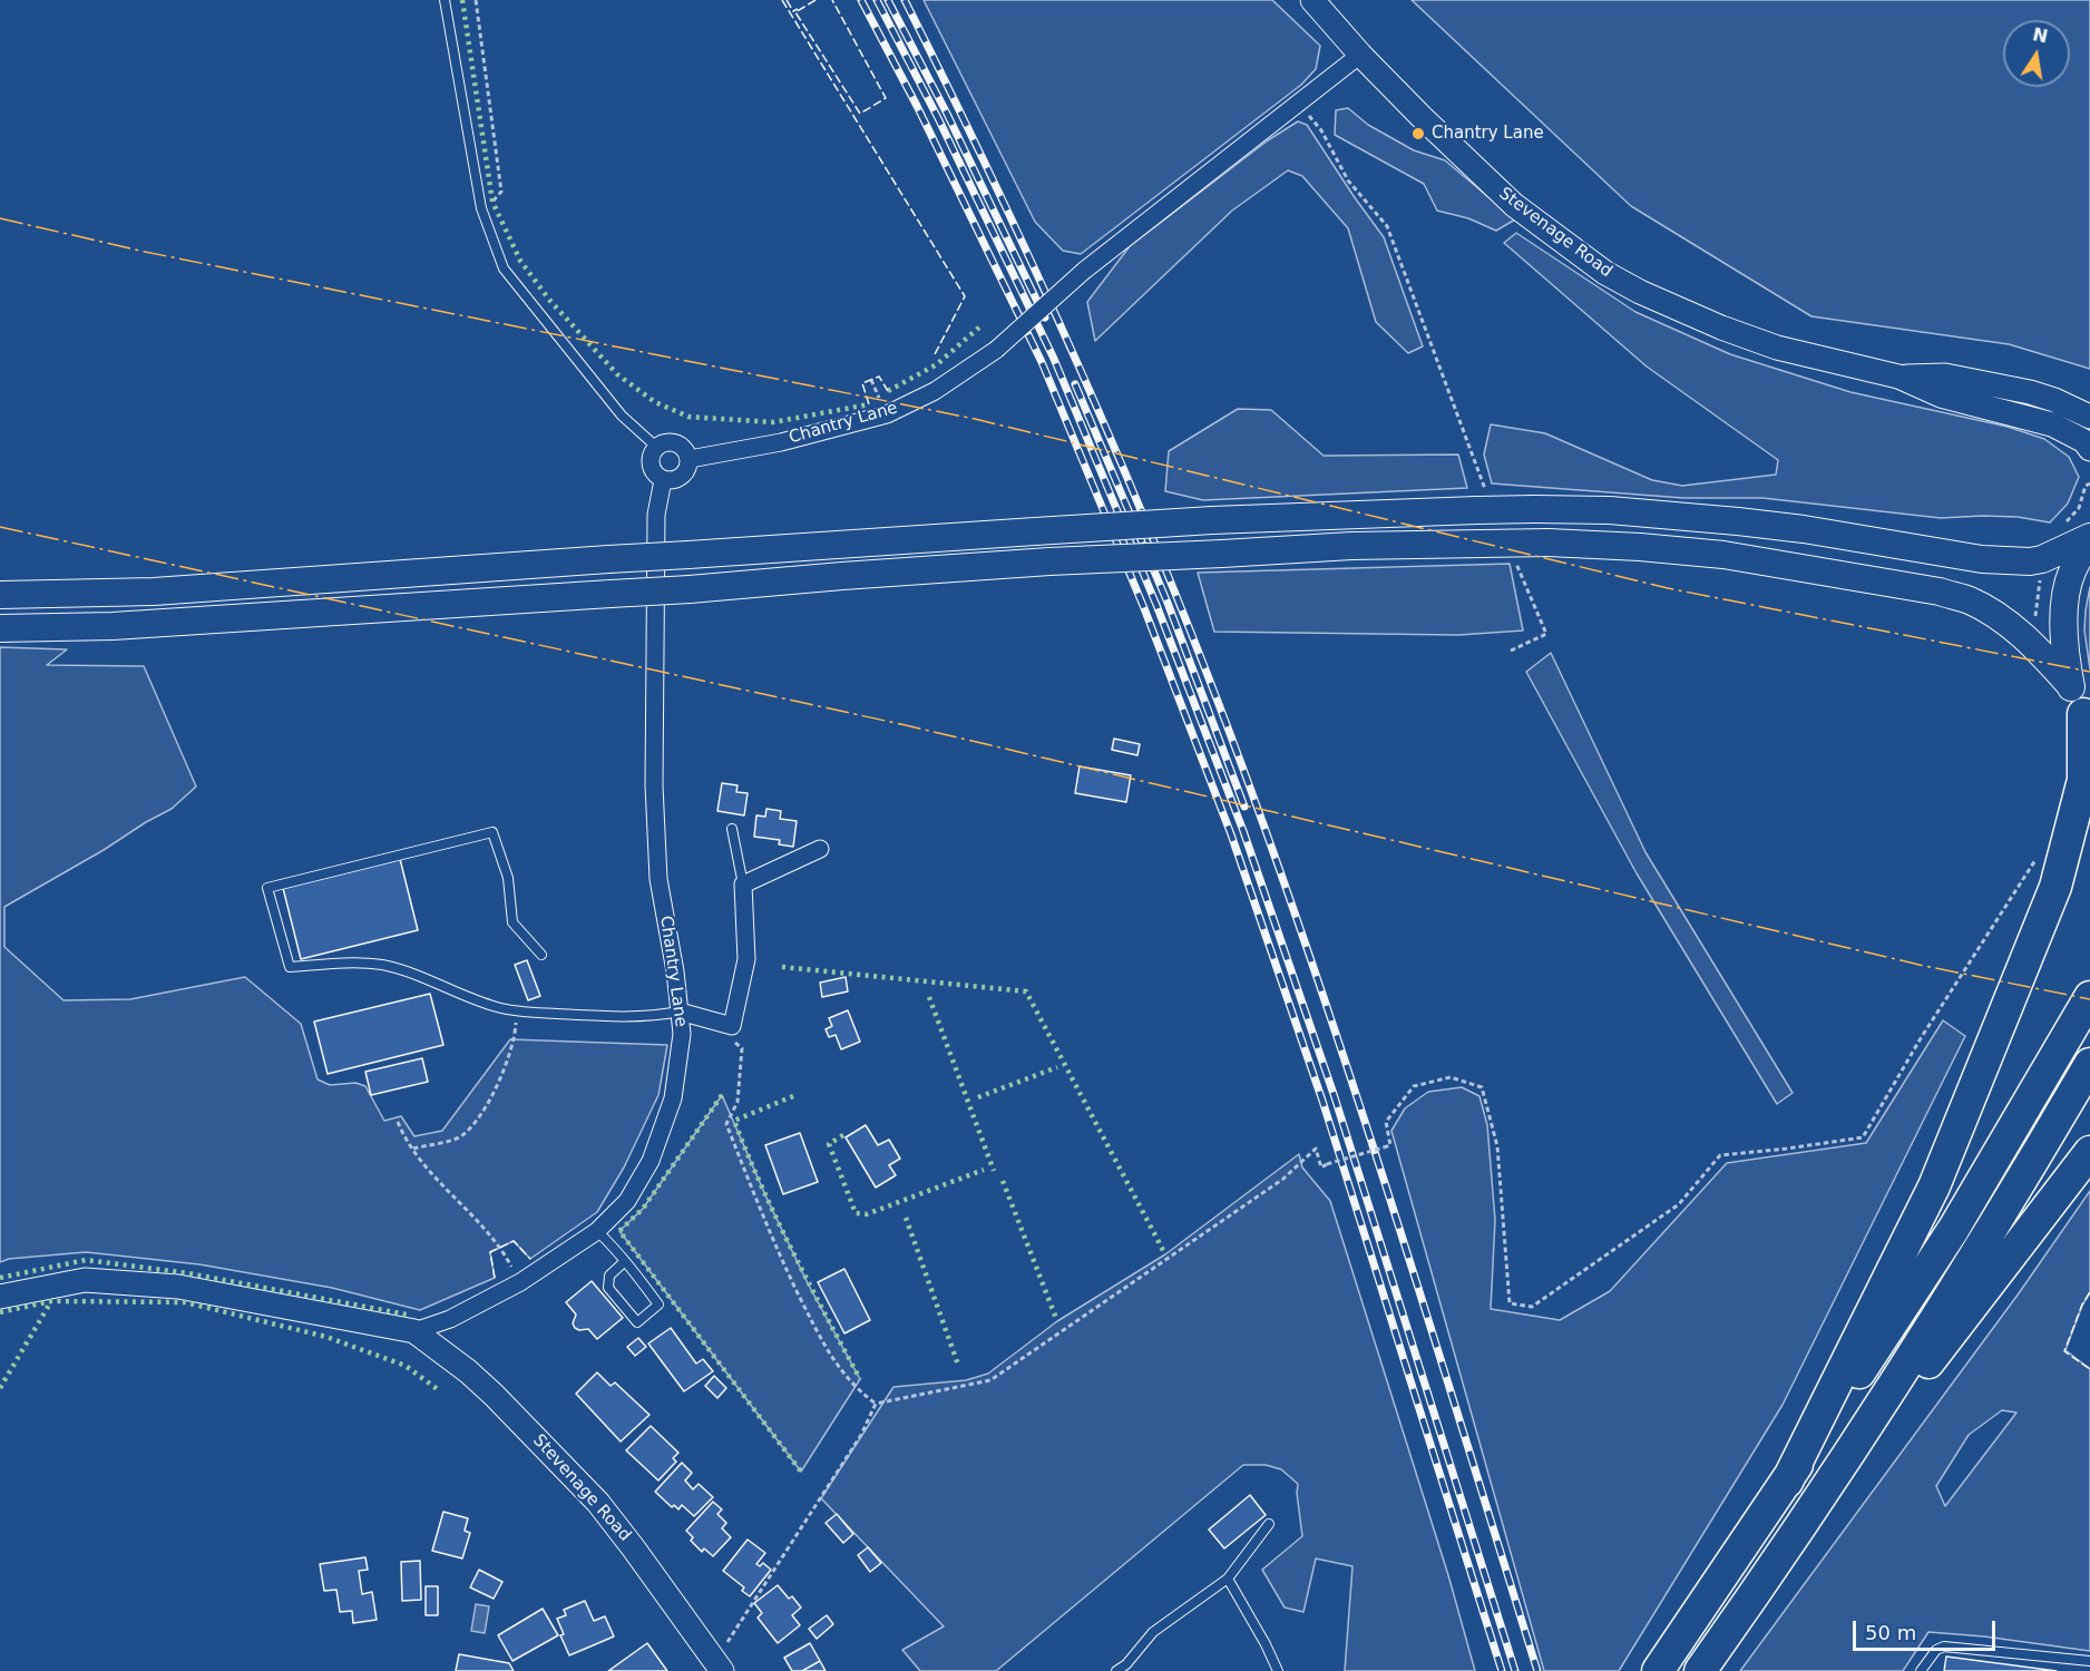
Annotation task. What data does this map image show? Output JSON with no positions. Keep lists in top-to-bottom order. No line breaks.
{"streets":{"street":["Stevenage Road","Chantry Lane"]},"crossings":[["Stevenage Road","Chantry Lane"]],"places":["Chantry Lane"],"scale_bar":"50 m","north":"top"}
